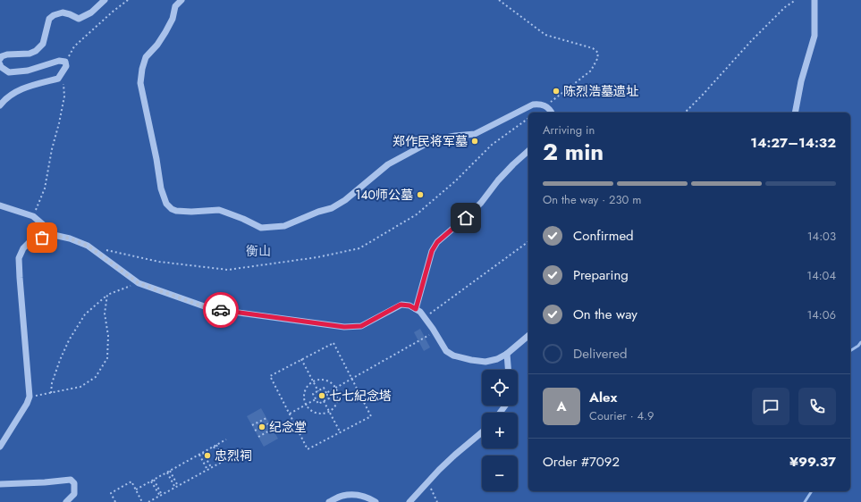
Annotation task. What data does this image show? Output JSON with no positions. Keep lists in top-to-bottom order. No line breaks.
{"parks":["衡山"],"places":["陈烈浩墓遗址","郑作民将军墓","140师公墓","七七紀念塔","纪念堂","忠烈祠"],"page":{"heading":["2 min","Arriving in","14:27–14:32"],"panel":["Alex","Courier · 4.9","Order #7092","¥99.37"],"bar":"On the way · 230 m","list":[["Confirmed","14:03"],["Preparing","14:04"],["On the way","14:06"],"Delivered"],"map_buttons":["+","−"],"round":"A"}}
